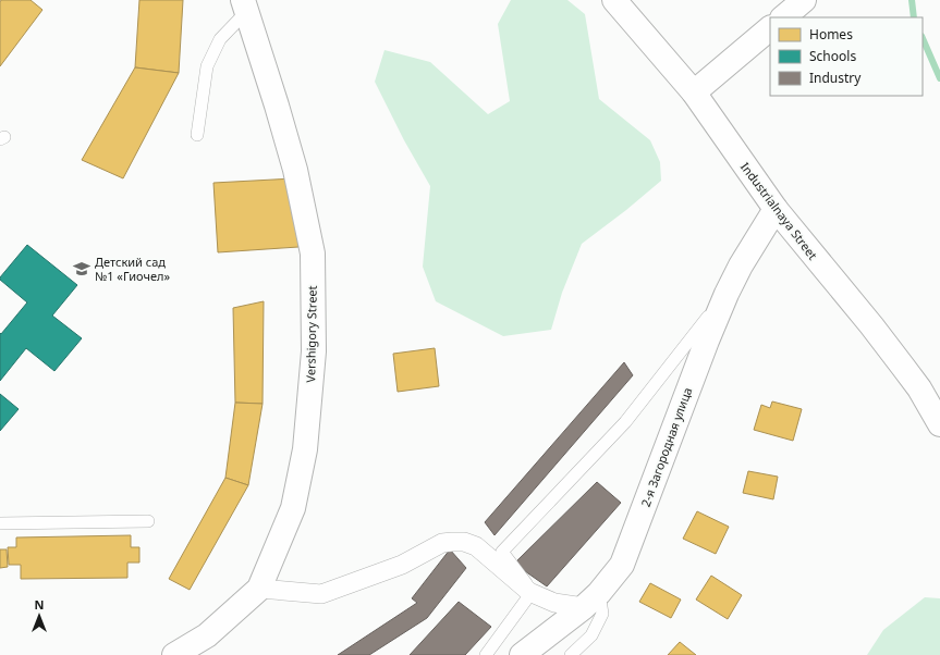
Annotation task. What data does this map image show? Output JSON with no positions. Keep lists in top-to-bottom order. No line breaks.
{"streets":{"street":["Industrialnaya Street","Vershigory Street","2-я Загородная улица"]},"crossings":[["Industrialnaya Street","2-я Загородная улица"]],"places":{"school or university":["Детский сад №1 «Гиочел»"]},"legend":["Homes","Schools","Industry"],"north":"top"}
